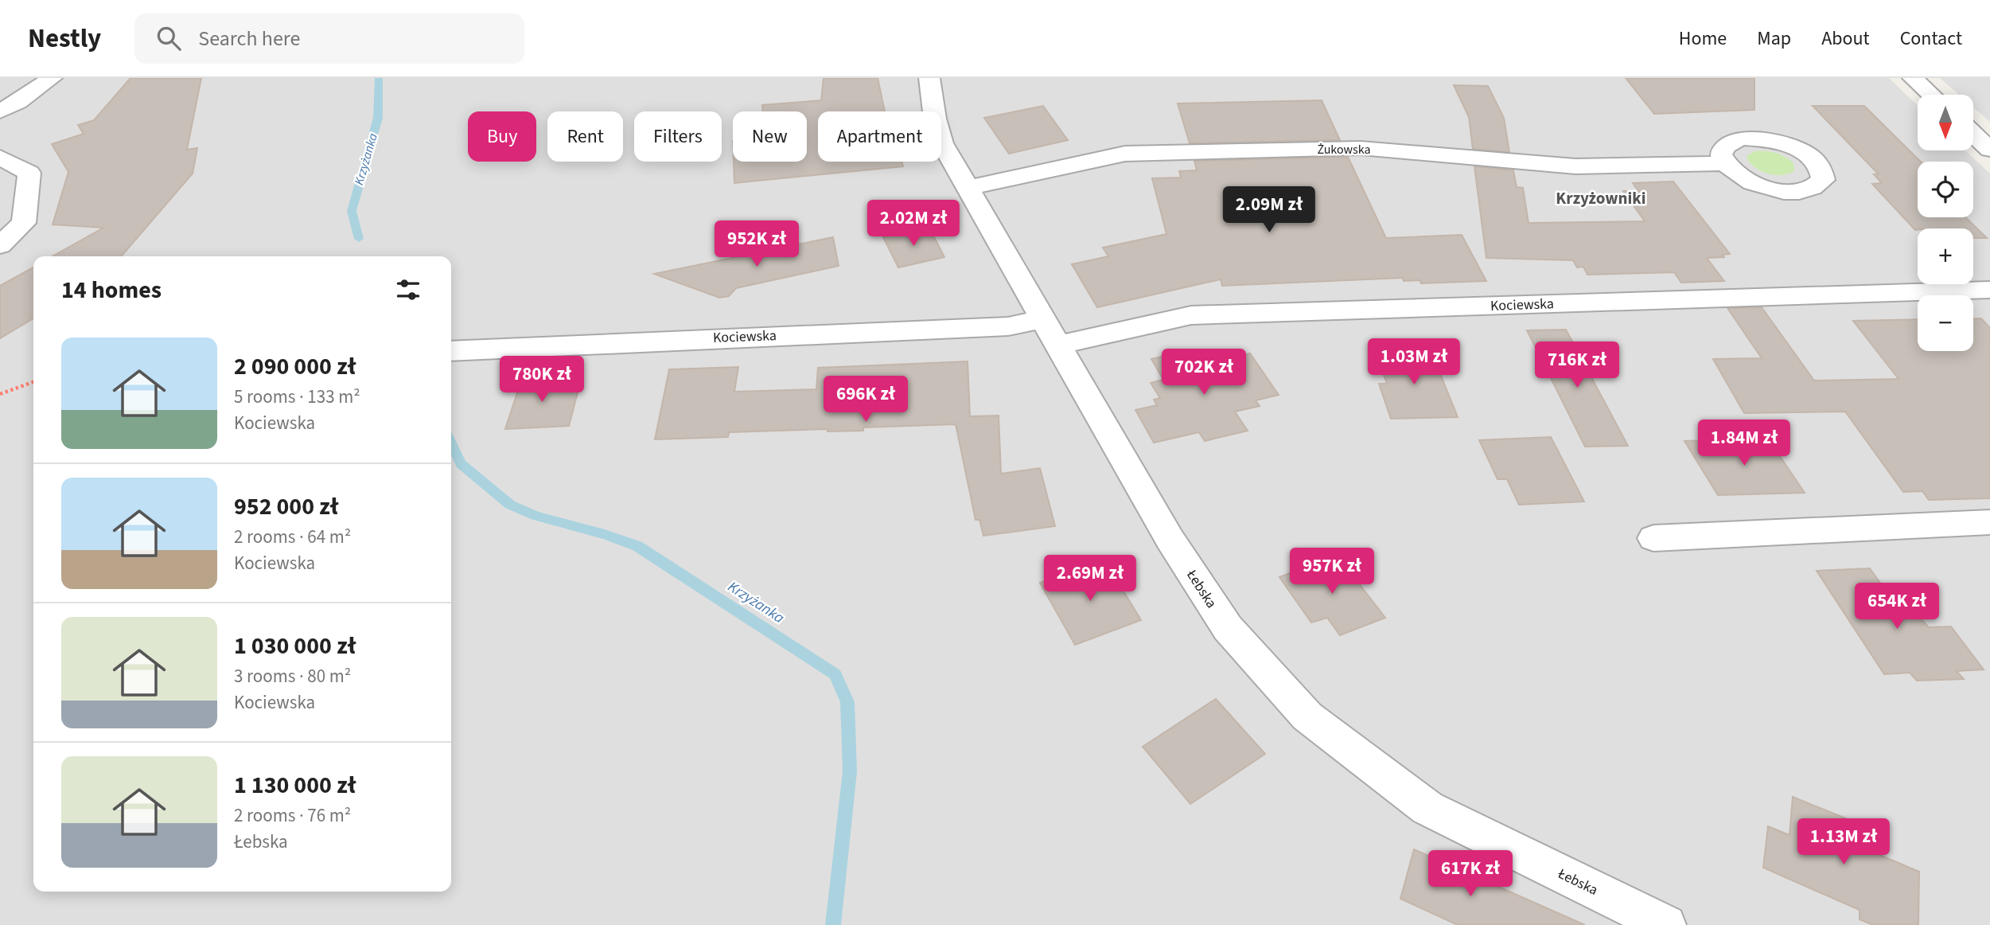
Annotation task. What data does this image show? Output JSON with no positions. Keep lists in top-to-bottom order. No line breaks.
{"streets":{"street":["Żukowska","Kociewska","Łebska"]},"crossings":[["Żukowska","Łebska"],["Kociewska","Łebska"]],"districts":["Krzyżowniki"],"water":["Krzyżanka"],"north":"bottom","page":{"header":"Nestly","search":"Search here","nav":["Home","Map","About","Contact"],"map_buttons":["+","−"],"chip":["Buy","Rent","Filters","New","Apartment"],"price":["2.09M zł","2.02M zł","952K zł","1.03M zł","716K zł","702K zł","780K zł","696K zł","1.84M zł","957K zł","2.69M zł","654K zł","1.13M zł","617K zł"],"heading":"14 homes","list":[{"name":"2 090 000 zł","note":"5 rooms · 133 m² · Kociewska"},{"name":"952 000 zł","note":"2 rooms · 64 m² · Kociewska"},{"name":"1 030 000 zł","note":"3 rooms · 80 m² · Kociewska"},{"name":"1 130 000 zł","note":"2 rooms · 76 m² · Łebska"}]}}
